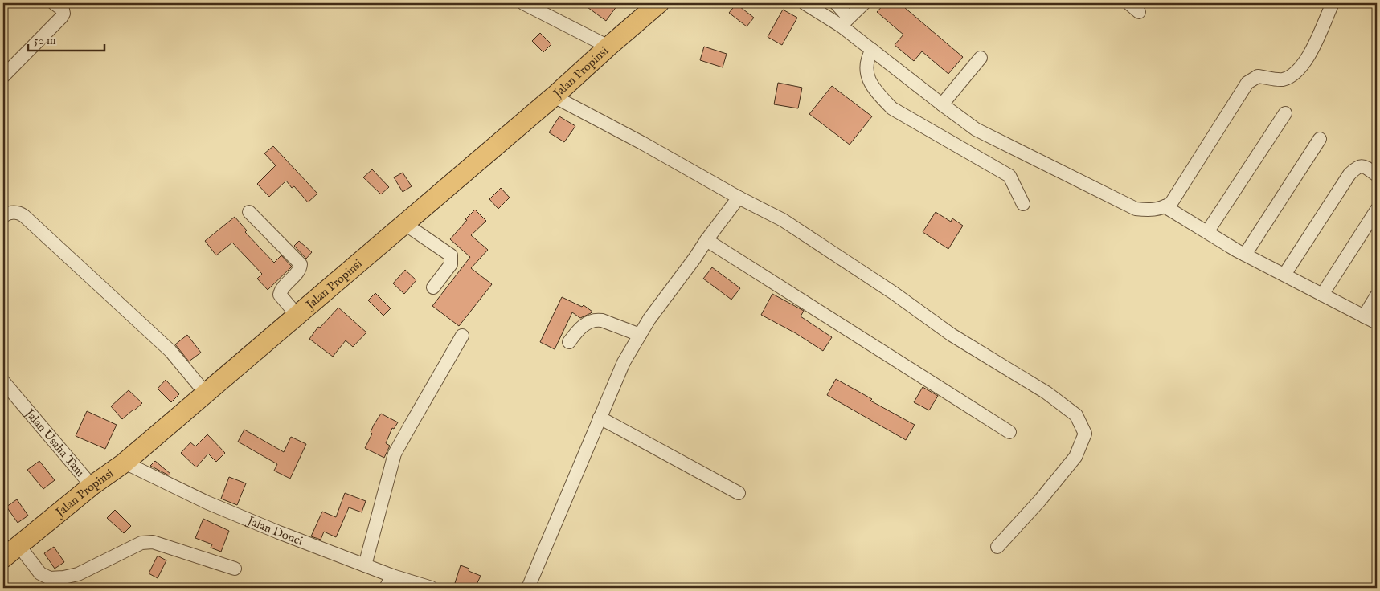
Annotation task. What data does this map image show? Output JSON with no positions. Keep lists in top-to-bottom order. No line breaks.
{"streets":{"highway":["Jalan Propinsi"],"street":["Jalan Usaha Tani","Jalan Donci"]},"crossings":[["Jalan Propinsi","Jalan Usaha Tani"],["Jalan Propinsi","Jalan Donci"]],"scale_bar":"50 m"}
